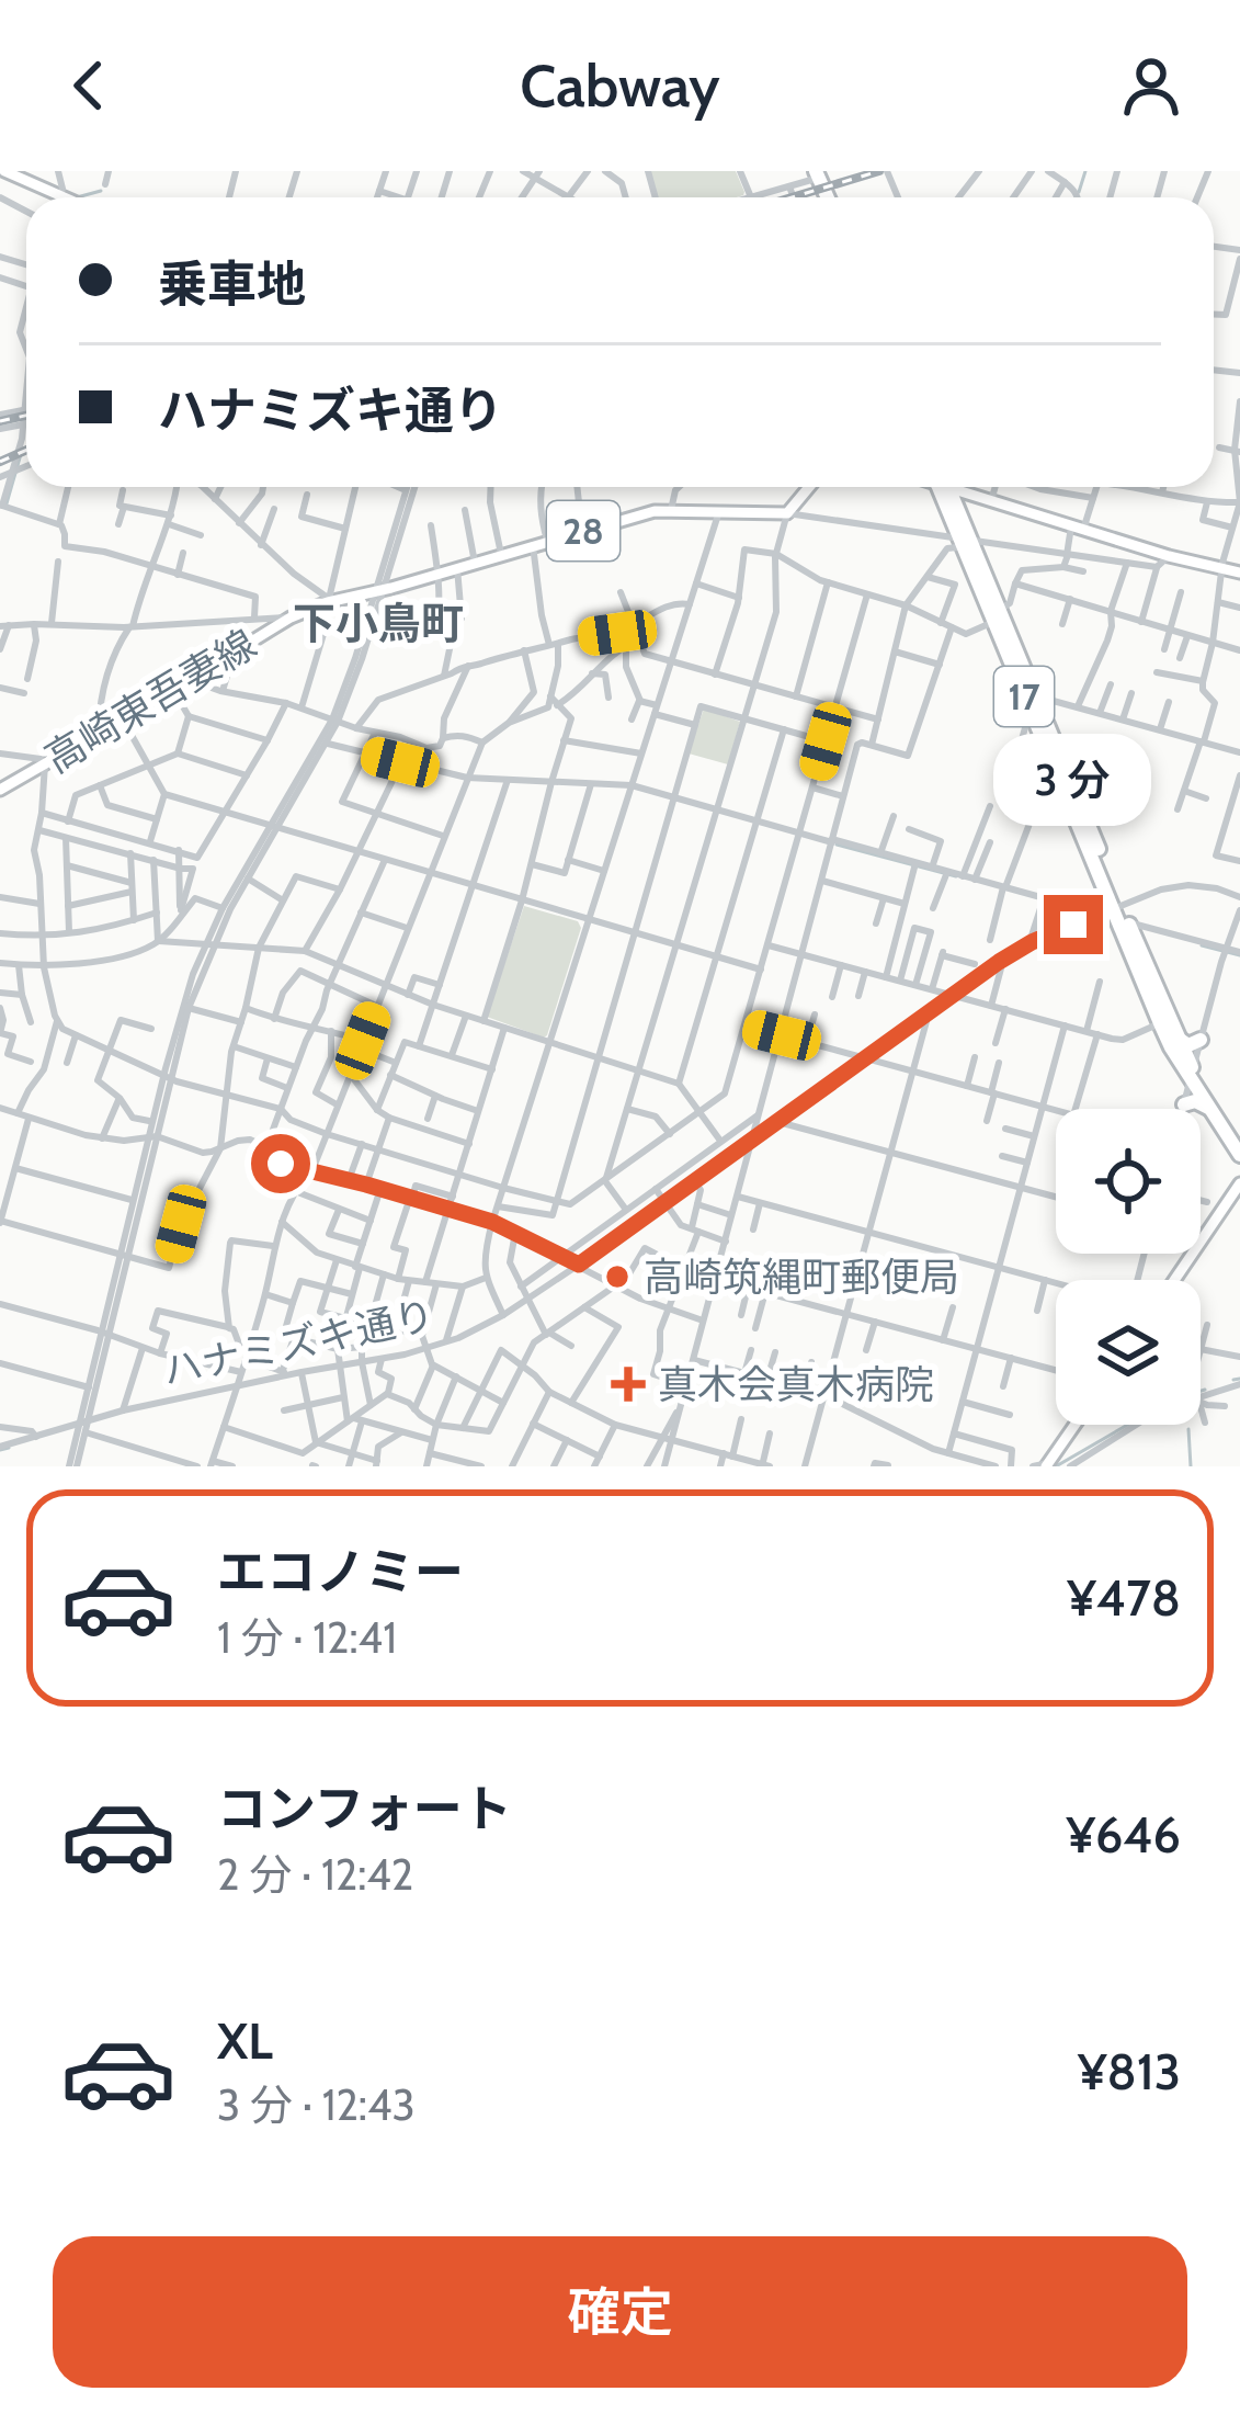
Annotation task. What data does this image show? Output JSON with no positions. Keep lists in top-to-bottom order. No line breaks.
{"streets":{"highway":["17"],"main road":["28","高崎東吾妻線"],"street":["ハナミズキ通り"]},"crossings":[["17","ハナミズキ通り"]],"districts":["下小鳥町"],"places":{"other":["高崎筑縄町郵便局"],"health":["真木会真木病院"]},"page":{"header":"Cabway","banner":["乗車地","ハナミズキ通り"],"bubble":"3 分","list":[{"name":"エコノミー","note":"1 分 · 12:41","value":"¥478"},{"name":"コンフォート","note":"2 分 · 12:42","value":"¥646"},{"name":"XL","note":"3 分 · 12:43","value":"¥813"}],"buttons":"確定"}}
